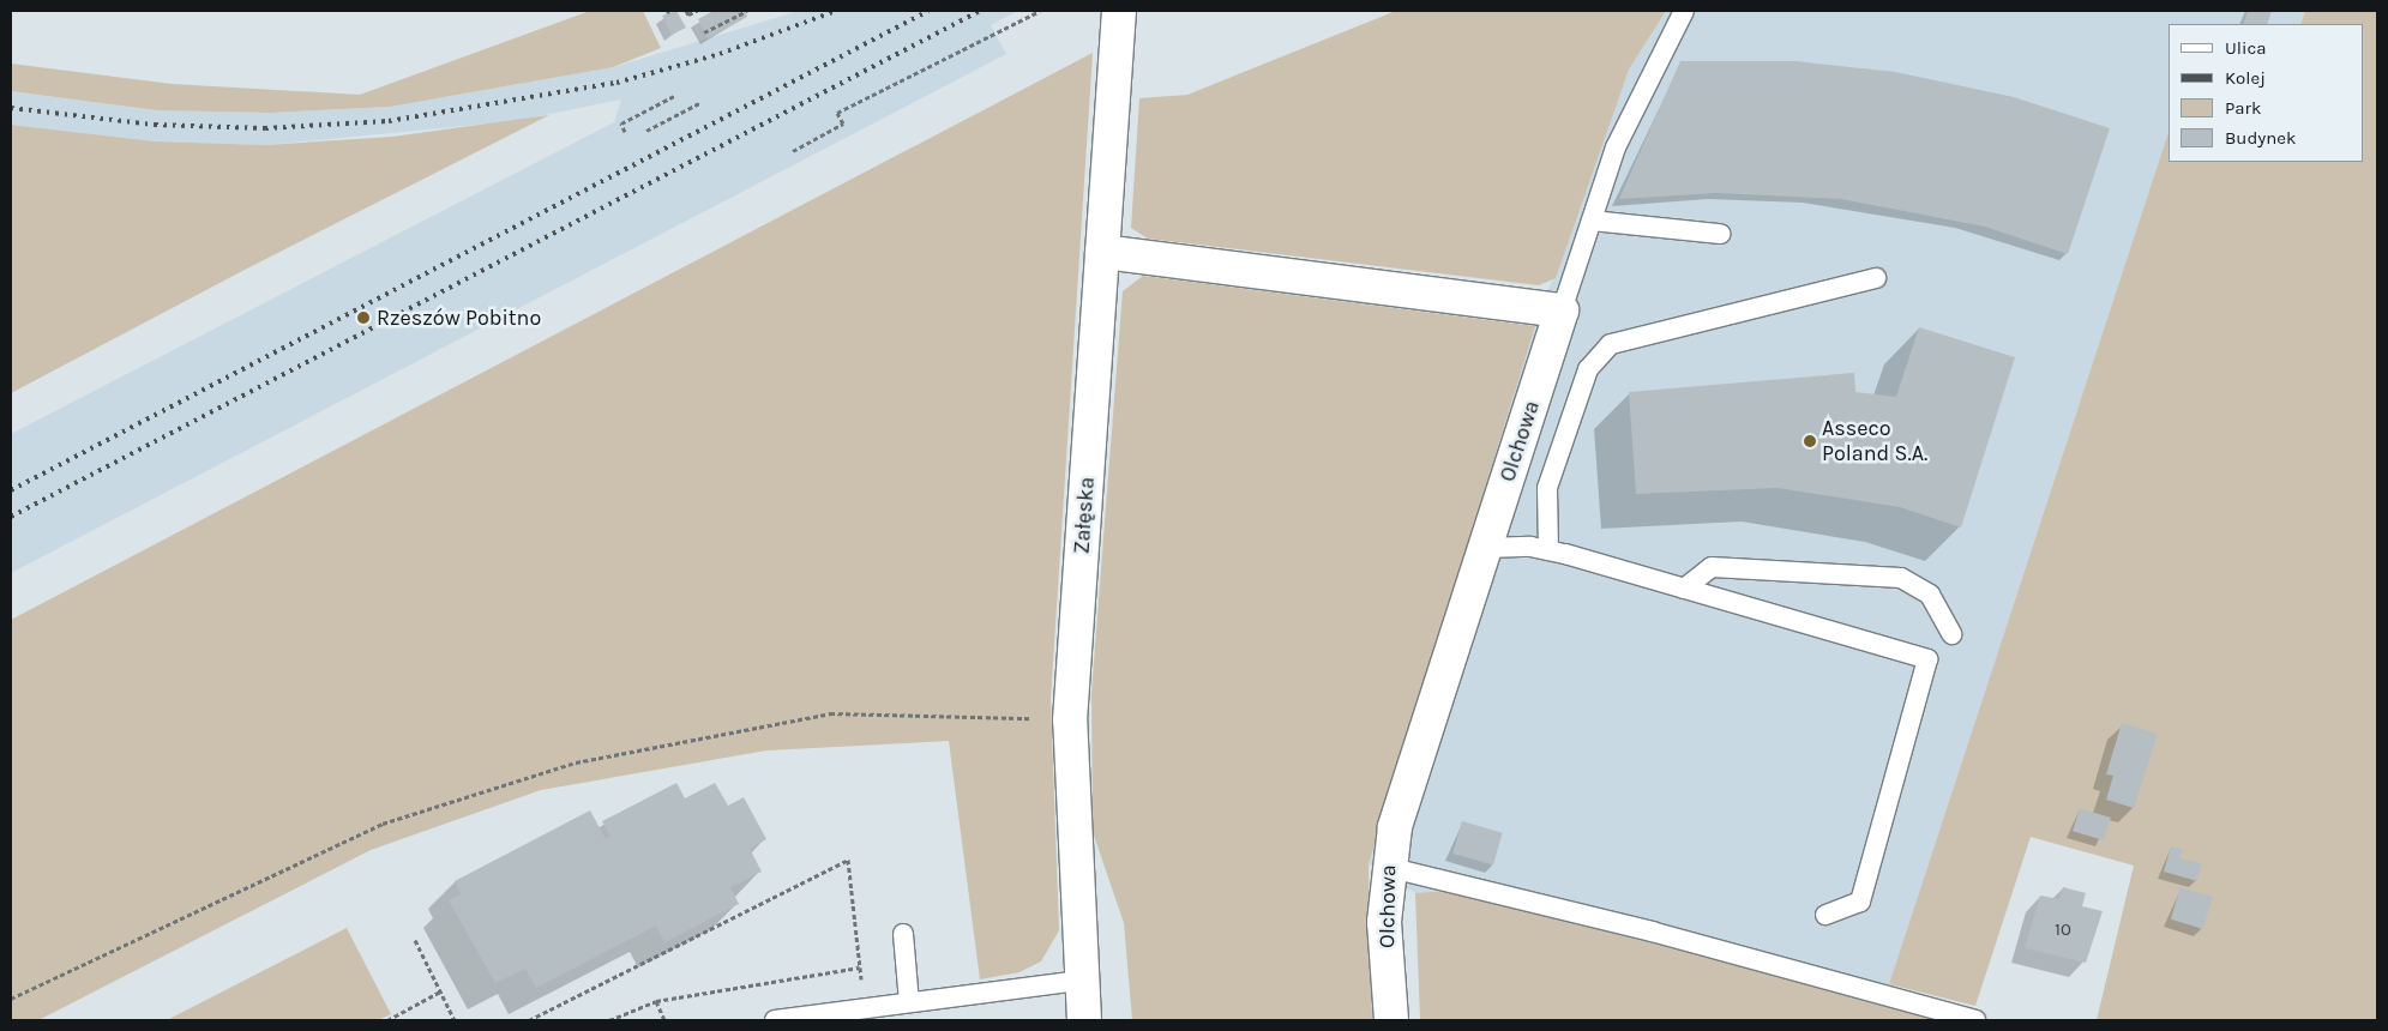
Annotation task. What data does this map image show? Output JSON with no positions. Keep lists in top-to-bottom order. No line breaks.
{"streets":{"street":["Olchowa","Załęska"]},"places":["Rzeszów Pobitno","Asseco Poland S.A."],"house_numbers":["10"],"legend":["Ulica","Kolej","Park","Budynek"]}
